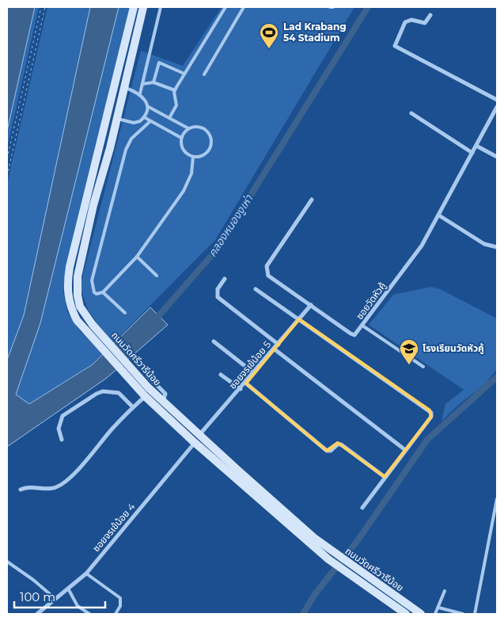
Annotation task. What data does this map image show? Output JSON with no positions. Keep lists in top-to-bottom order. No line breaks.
{"streets":{"main road":["ถนนวัดศรีวารีน้อย"],"street":["ซอยวัดหัวคู้","ซอยจรเข้น้อย 5","ซอยจรเข้น้อย 4"]},"crossings":[["ซอยวัดหัวคู้","ซอยจรเข้น้อย 5"],["ถนนวัดศรีวารีน้อย","ซอยจรเข้น้อย 5"],["ถนนวัดศรีวารีน้อย","ซอยจรเข้น้อย 4"]],"water":["คลองหนองงูเห่า"],"places":{"sports":["Lad Krabang 54 Stadium"],"school or university":["โรงเรียนวัดหัวคู้"]},"scale_bar":"100 m"}
